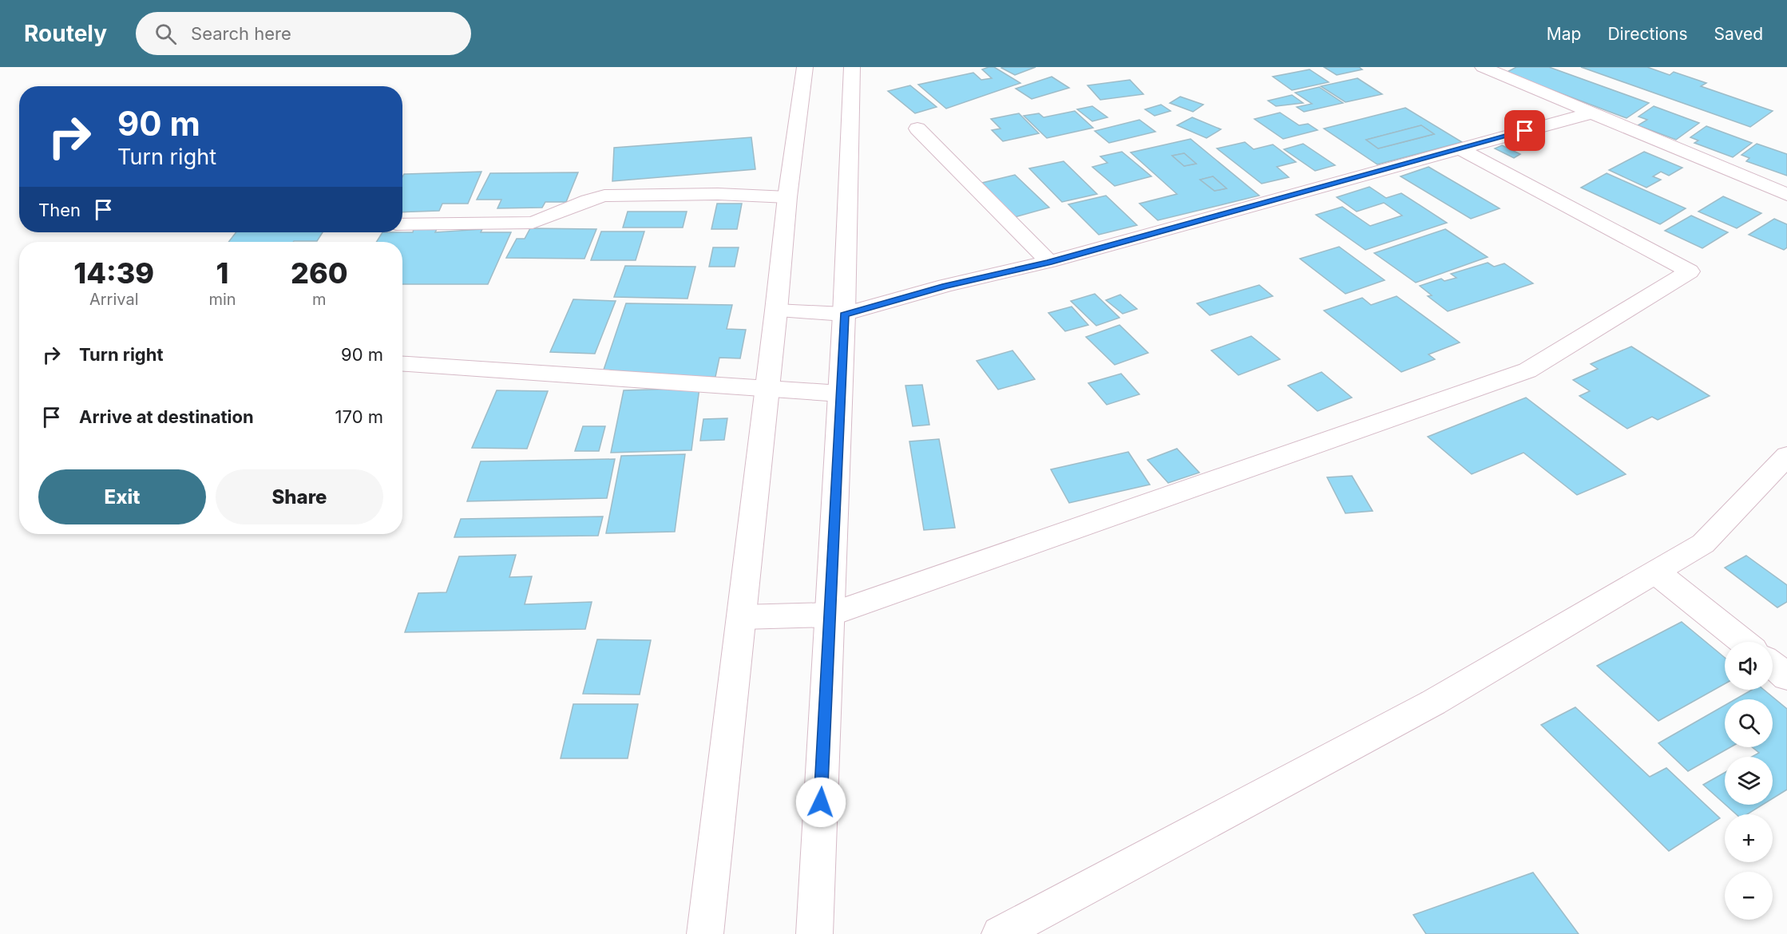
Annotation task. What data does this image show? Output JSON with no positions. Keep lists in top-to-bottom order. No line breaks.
{"page":{"header":"Routely","search":"Search here","nav":["Map","Directions","Saved"],"turn":["90 m","Turn right"],"then":"Then","eta":["14:39","Arrival","1","min","260","m"],"list":[{"name":"Turn right","value":"90 m"},{"name":"Arrive at destination","value":"170 m"}],"buttons":["Exit","Share"],"map_buttons":["+","−"]}}
